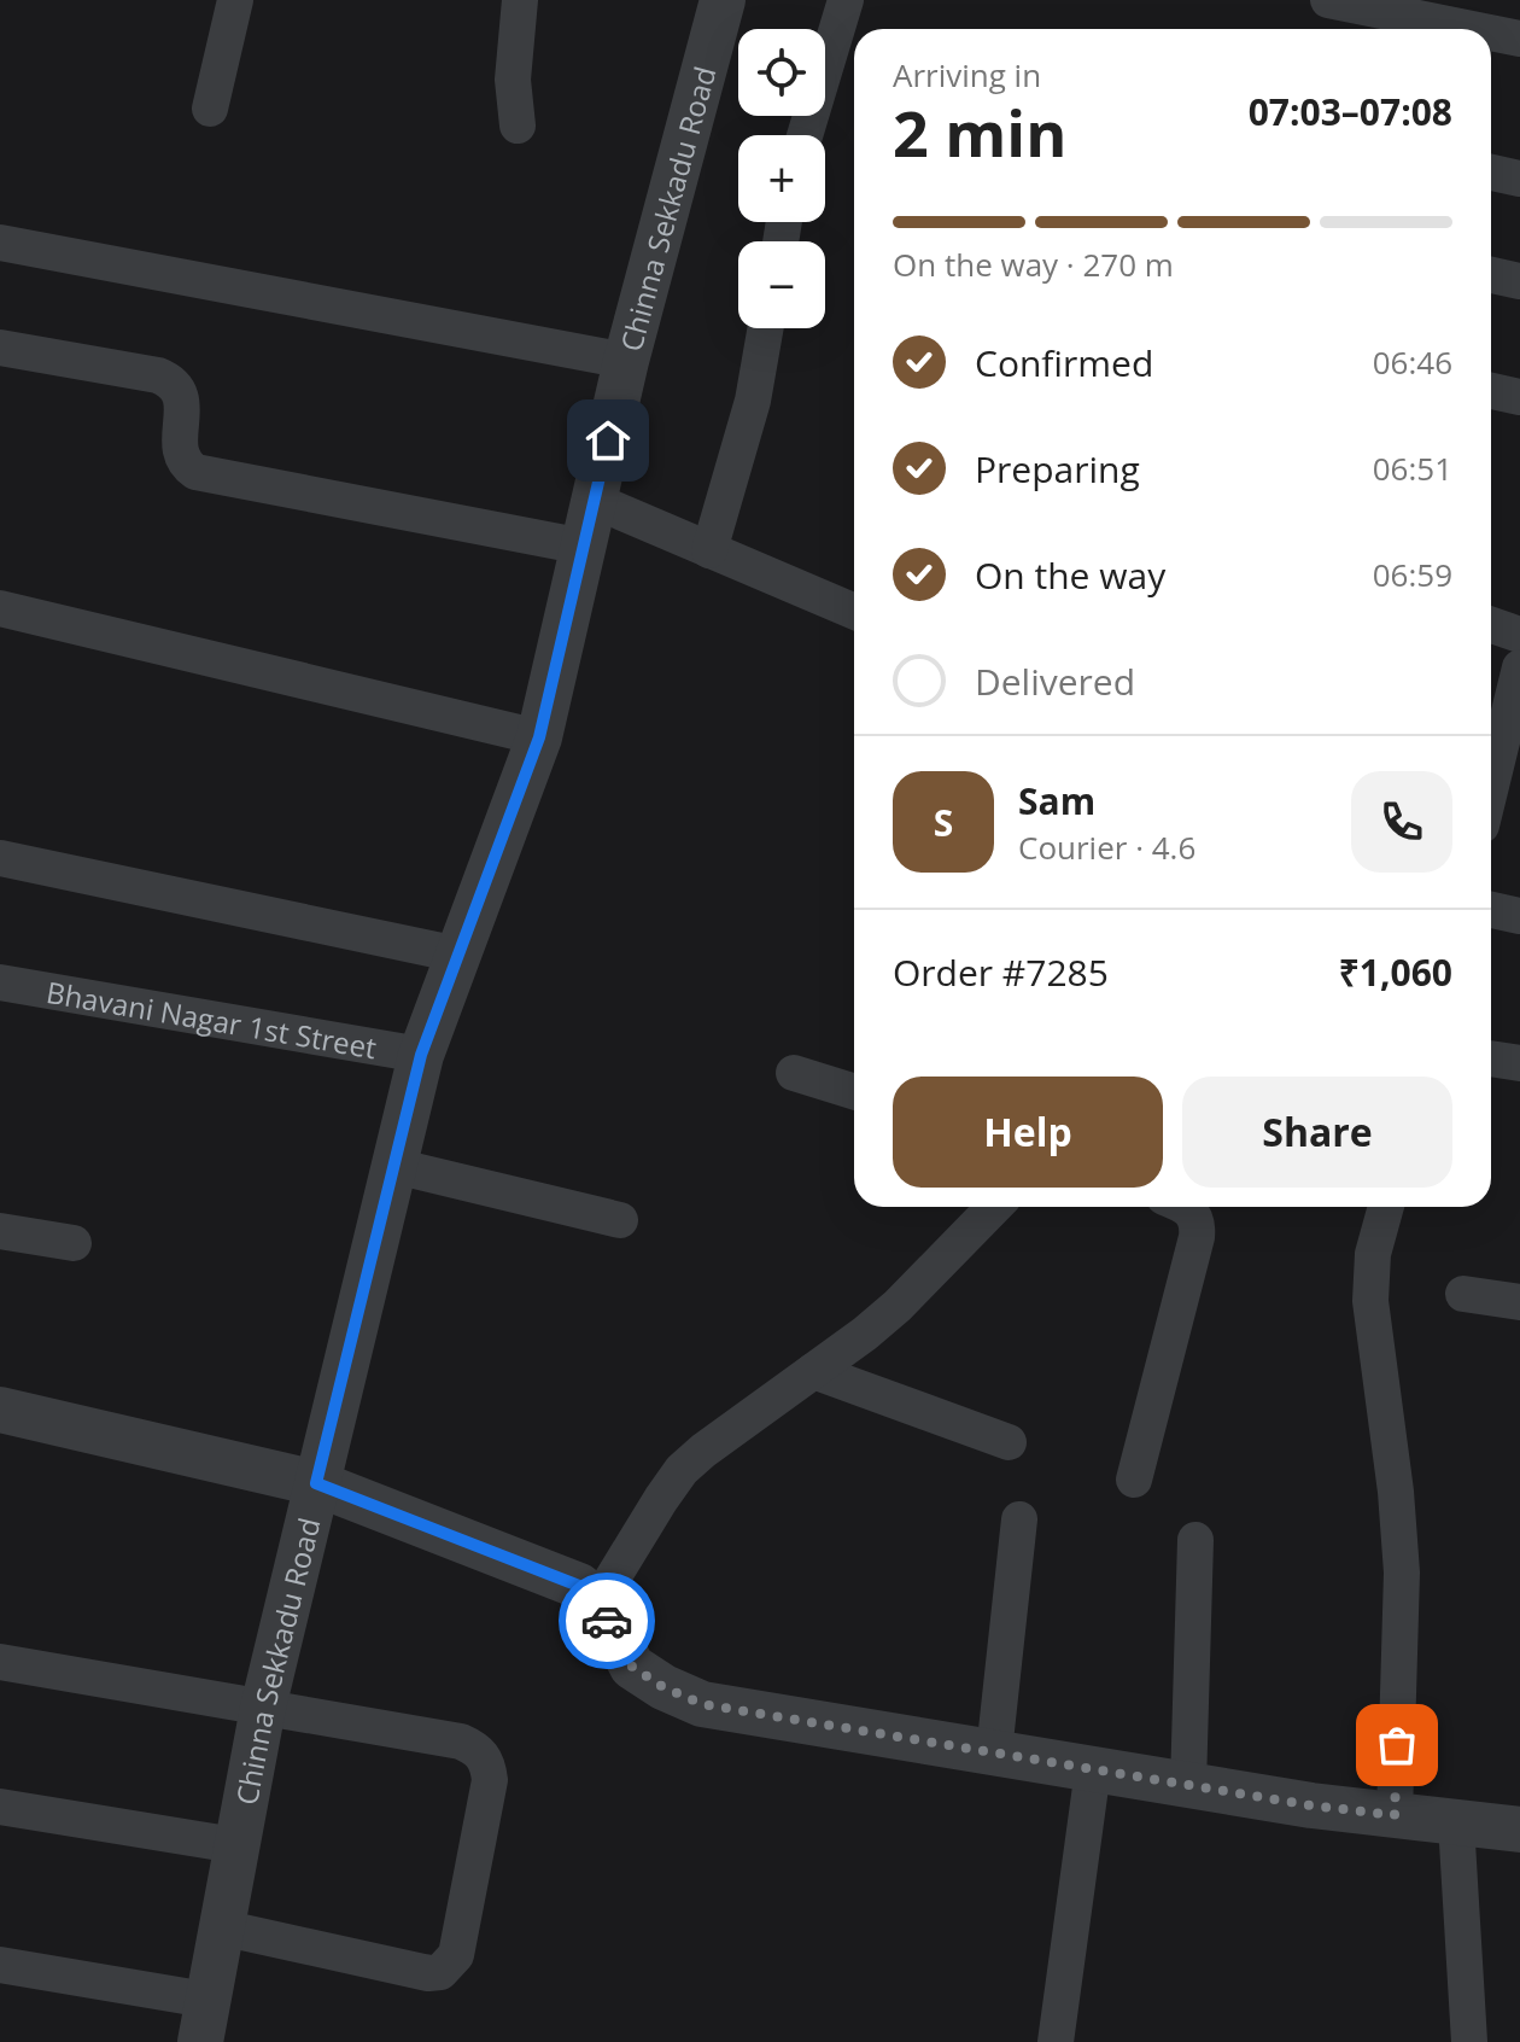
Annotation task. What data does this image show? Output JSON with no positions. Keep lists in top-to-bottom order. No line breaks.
{"streets":{"street":["Chinna Sekkadu Road","Bhavani Nagar 1st Street"]},"crossings":[["Chinna Sekkadu Road","Bhavani Nagar 1st Street"]],"page":{"map_buttons":["+","−"],"heading":["2 min","Arriving in","07:03–07:08"],"panel":["Sam","Courier · 4.6","Order #7285","₹1,060"],"bar":"On the way · 270 m","list":[["Confirmed","06:46"],["Preparing","06:51"],["On the way","06:59"],"Delivered"],"round":"S","buttons":["Help","Share"]}}
